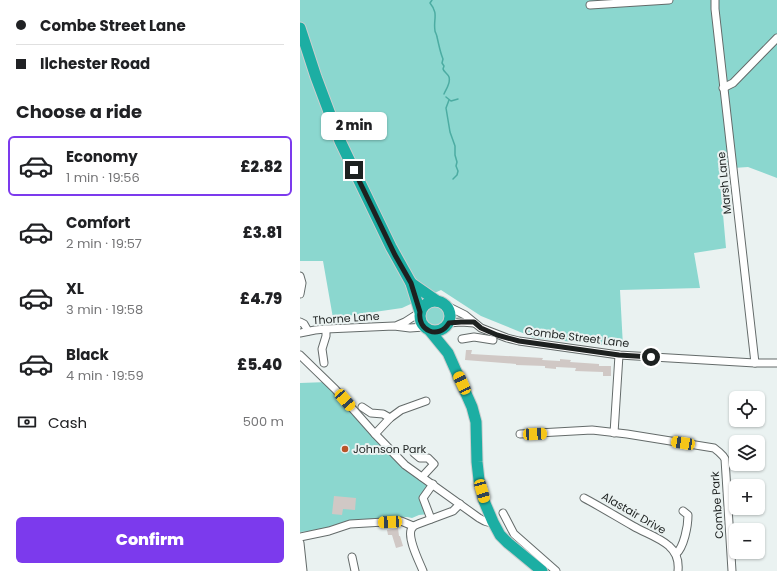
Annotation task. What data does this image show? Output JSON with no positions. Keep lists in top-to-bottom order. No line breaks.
{"streets":{"street":["Marsh Lane","Thorne Lane","Combe Street Lane","Combe Park","Alastair Drive"]},"crossings":[["Marsh Lane","Combe Street Lane"],["Thorne Lane","Combe Street Lane"]],"places":["Johnson Park"],"page":{"banner":["Combe Street Lane","Ilchester Road"],"heading":"Choose a ride","bubble":"2 min","list":[{"name":"Economy","note":"1 min · 19:56","value":"£2.82"},{"name":"Comfort","note":"2 min · 19:57","value":"£3.81"},{"name":"XL","note":"3 min · 19:58","value":"£4.79"},{"name":"Black","note":"4 min · 19:59","value":"£5.40"}],"map_buttons":["+","−"],"pay":["Cash","500 m"],"buttons":"Confirm"}}
